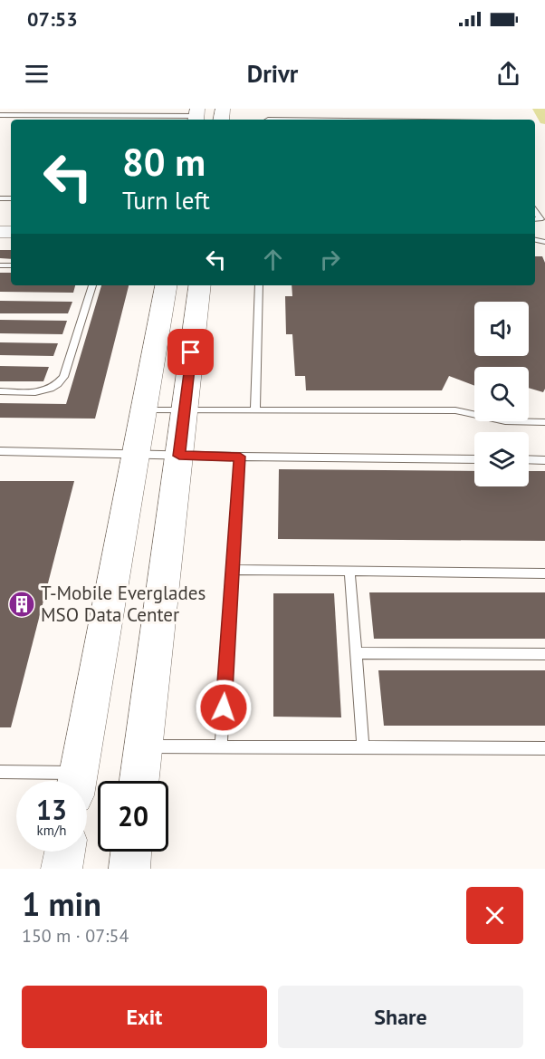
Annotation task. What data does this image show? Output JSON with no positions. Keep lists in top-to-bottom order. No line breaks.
{"places":{"building":["T-Mobile Everglades MSO Data Center"]},"page":{"status":"07:53","header":"Drivr","turn":["80 m","Turn left"],"speed":"13 km/h","limit":"20","heading":["1 min","150 m · 07:54"],"buttons":["Exit","Share"]}}
